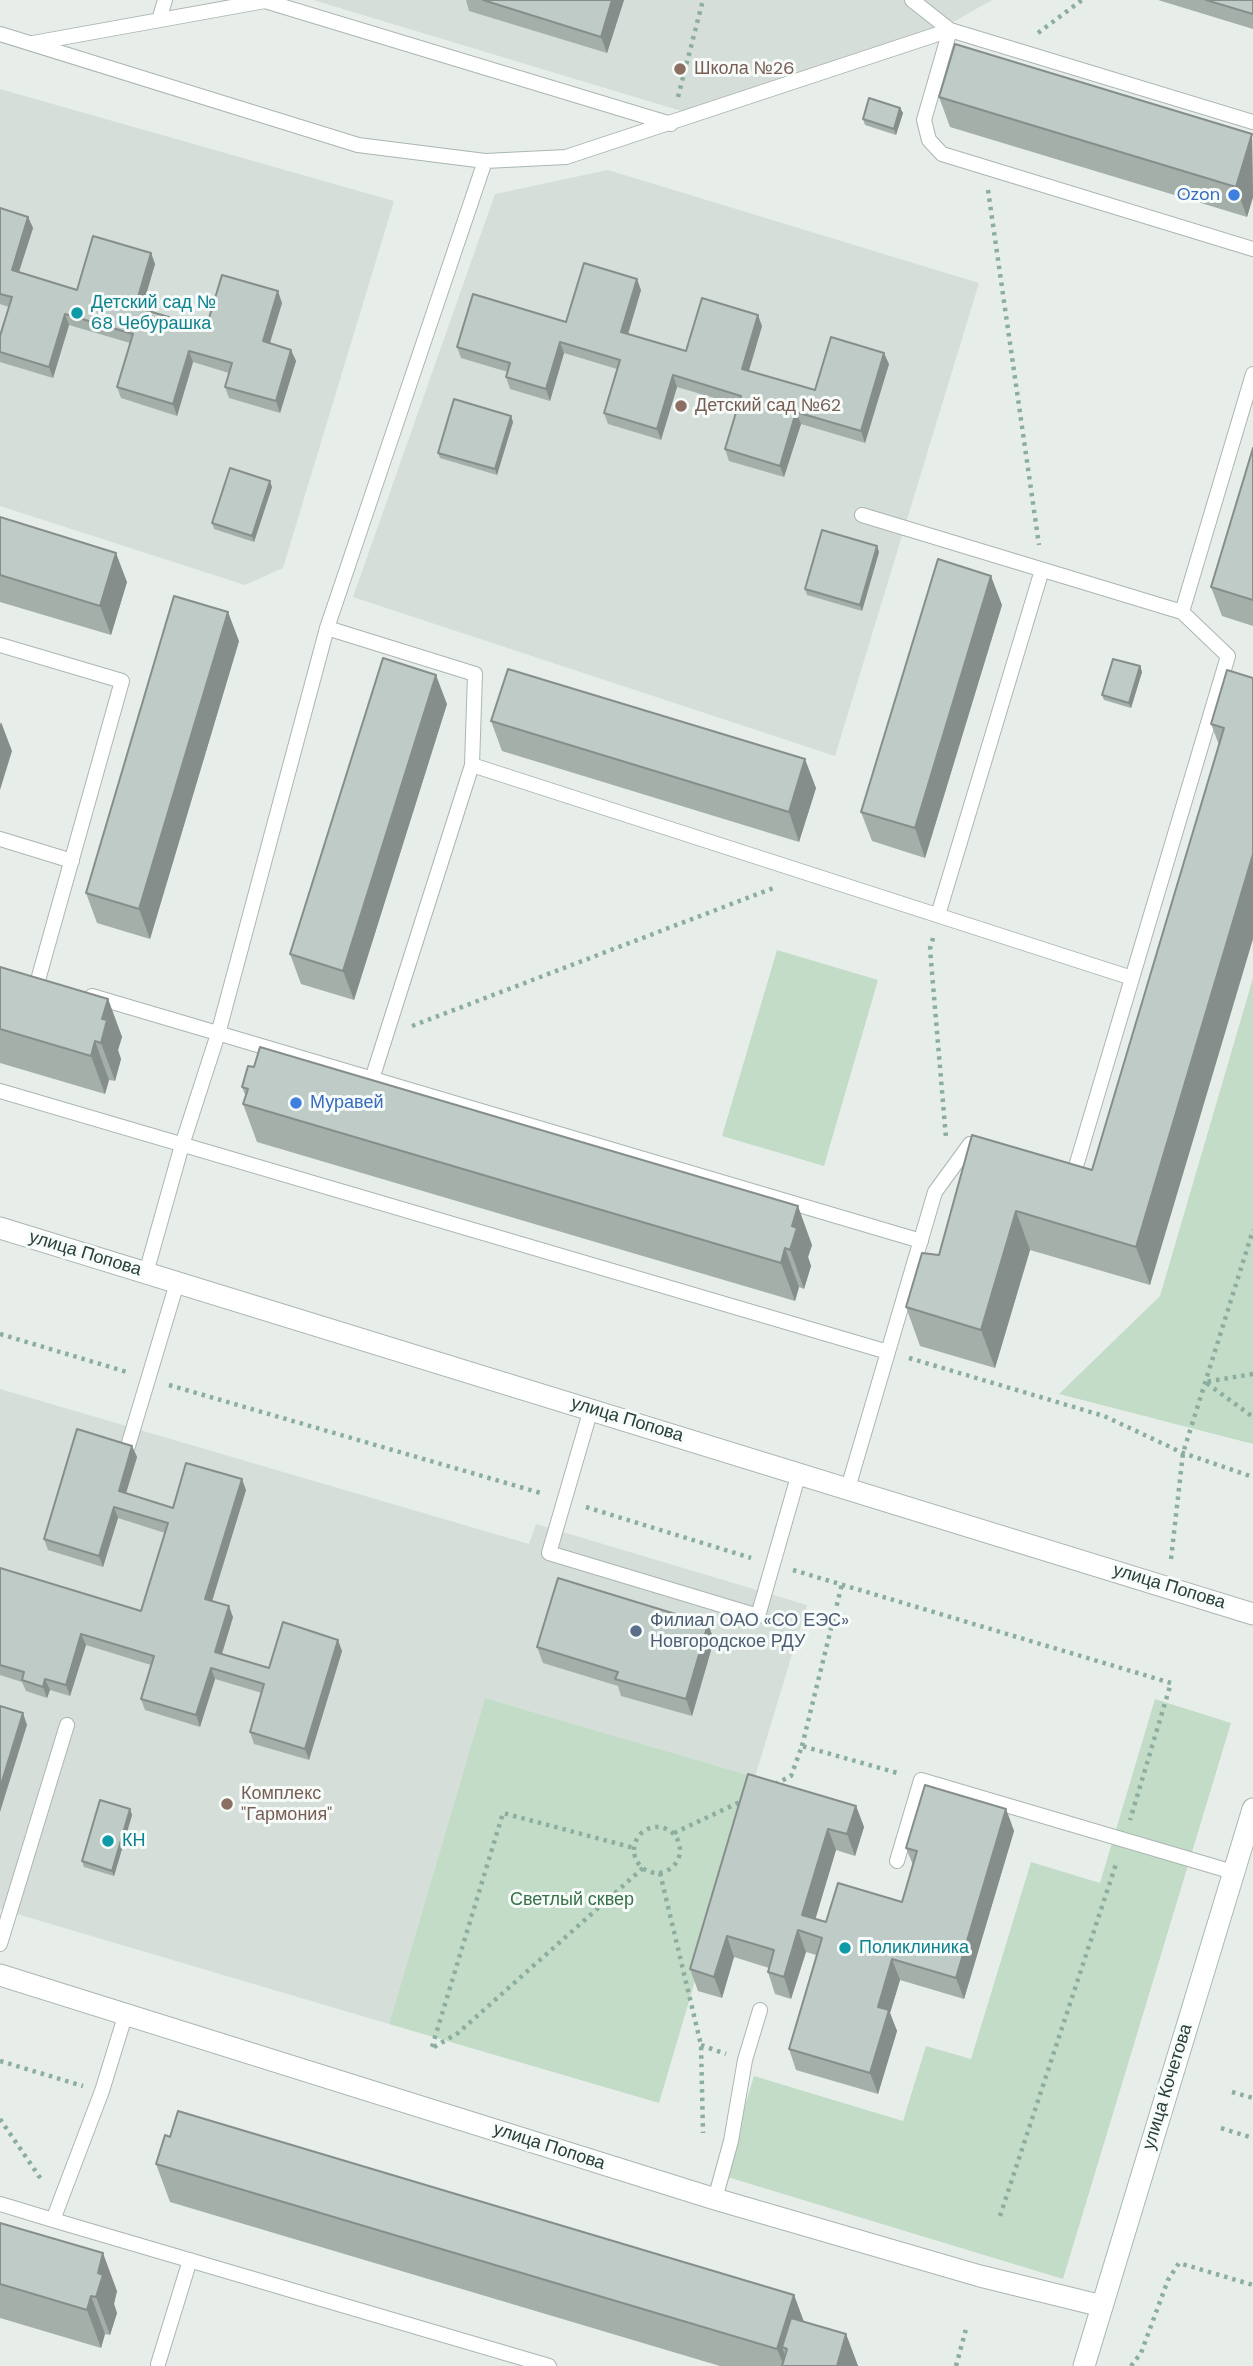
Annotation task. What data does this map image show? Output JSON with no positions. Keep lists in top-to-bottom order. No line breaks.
{"streets":{"street":["улица Попова","улица Кочетова"]},"crossings":[["улица Попова","улица Кочетова"]],"parks":["Светлый сквер"],"places":["Школа №26","Ozon","Детский сад № 68 Чебурашка","Детский сад №62","Муравей","Филиал ОАО «СО ЕЭС» Новгородское РДУ","Комплекс \"Гармония\"","КН","Поликлиника"]}
